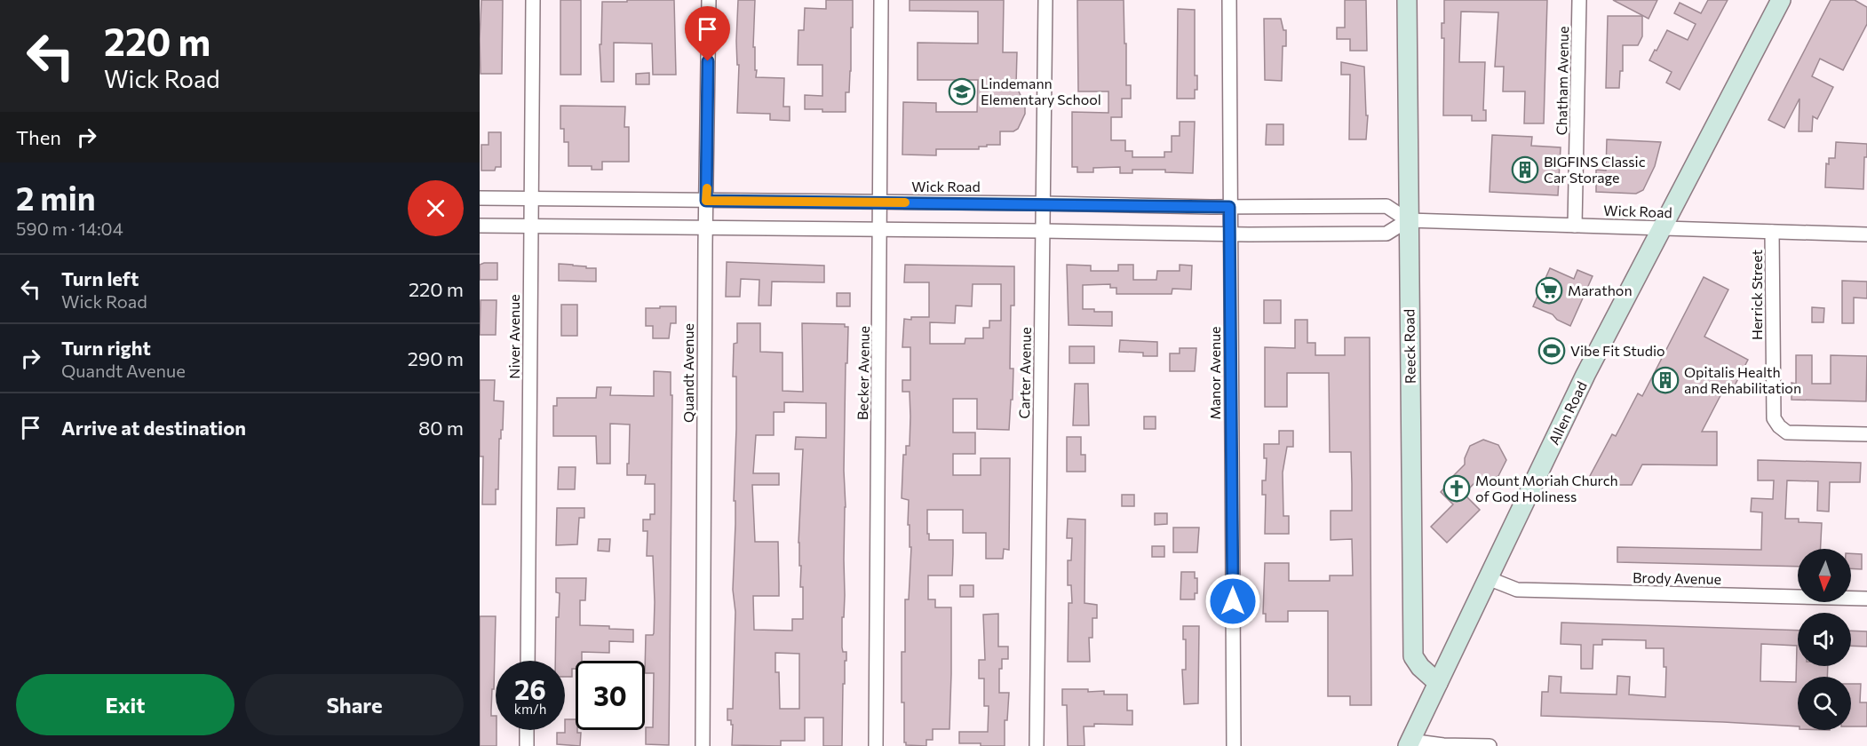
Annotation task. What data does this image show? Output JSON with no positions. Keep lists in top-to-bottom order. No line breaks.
{"streets":{"main road":["Reeck Road","Allen Road"],"street":["Chatham Avenue","Wick Road","Herrick Street","Niver Avenue","Quandt Avenue","Becker Avenue","Carter Avenue","Manor Avenue","Brody Avenue"]},"crossings":[["Chatham Avenue","Wick Road"],["Wick Road","Herrick Street"],["Wick Road","Niver Avenue"],["Wick Road","Reeck Road"],["Wick Road","Quandt Avenue"],["Wick Road","Becker Avenue"],["Wick Road","Carter Avenue"],["Wick Road","Manor Avenue"],["Wick Road","Allen Road"],["Reeck Road","Allen Road"],["Allen Road","Brody Avenue"]],"places":{"school or university":["Lindemann Elementary School"],"building":["BIGFINS Classic Car Storage","Opitalis Health and Rehabilitation"],"supermarket":["Marathon"],"sports":["Vibe Fit Studio"],"church":["Mount Moriah Church of God Holiness"]},"north":"bottom","page":{"turn":["220 m","Wick Road"],"then":"Then","heading":["2 min","590 m · 14:04"],"list":[{"name":"Turn left","note":"Wick Road","value":"220 m"},{"name":"Turn right","note":"Quandt Avenue","value":"290 m"},{"name":"Arrive at destination","value":"80 m"}],"speed":"26 km/h","limit":"30","buttons":["Exit","Share"]}}
